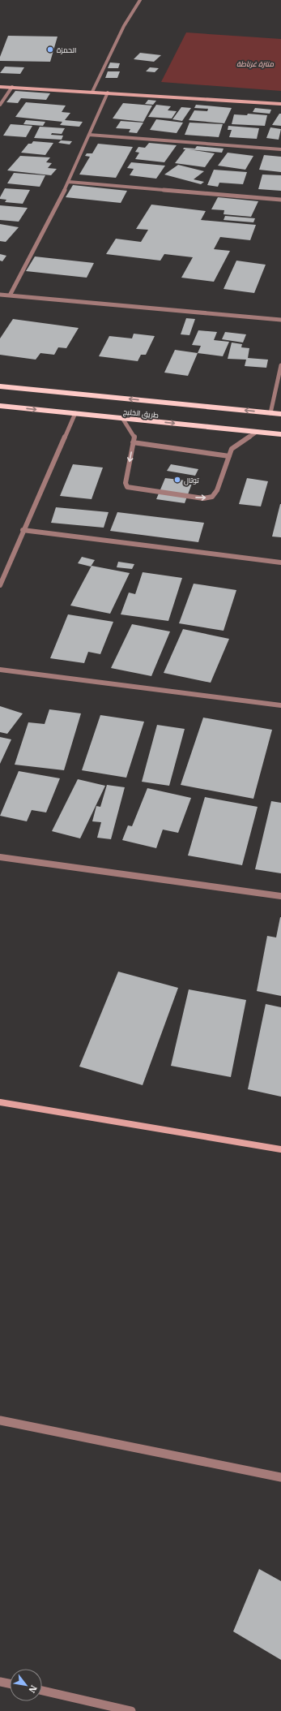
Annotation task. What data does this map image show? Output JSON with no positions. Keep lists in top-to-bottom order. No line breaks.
{"streets":{"main road":["طريق الخليج"]},"parks":["منتزة غرناطة"],"places":["الحمزة","توتال"],"north":"bottom right"}
